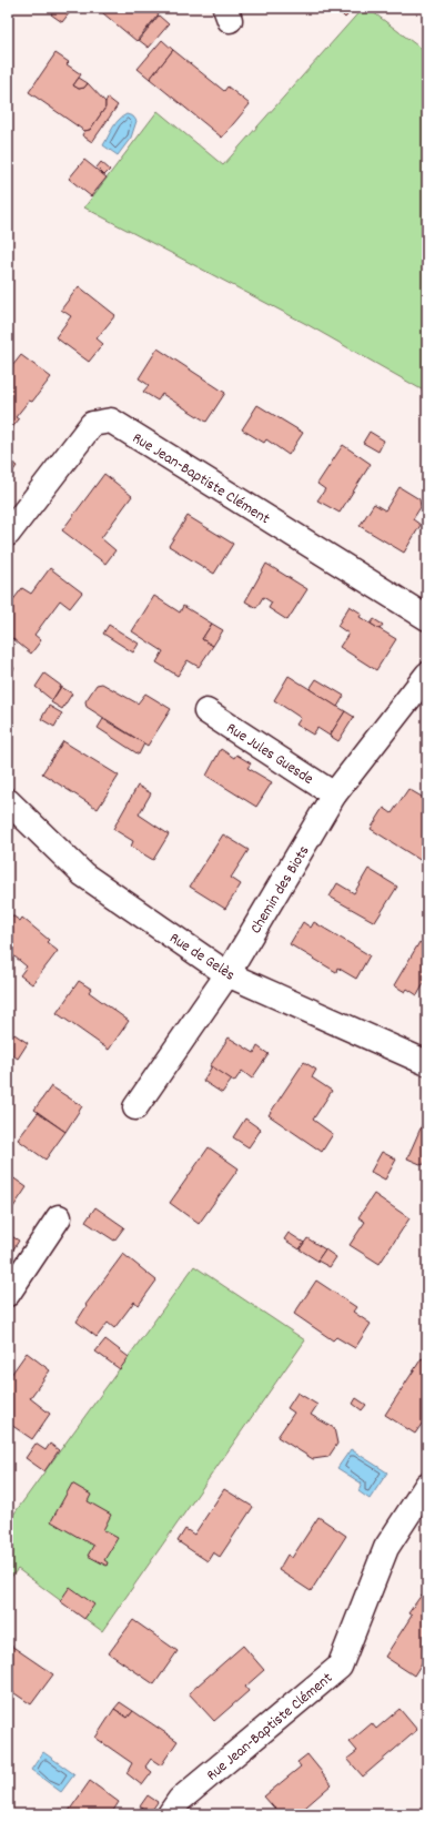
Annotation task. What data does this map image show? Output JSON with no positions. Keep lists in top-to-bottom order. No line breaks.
{"streets":{"street":["Rue Jean-Baptiste Clément","Rue Jules Guesde","Chemin des Biots","Rue de Gelès"]},"crossings":[["Rue Jules Guesde","Chemin des Biots"],["Chemin des Biots","Rue de Gelès"]]}
